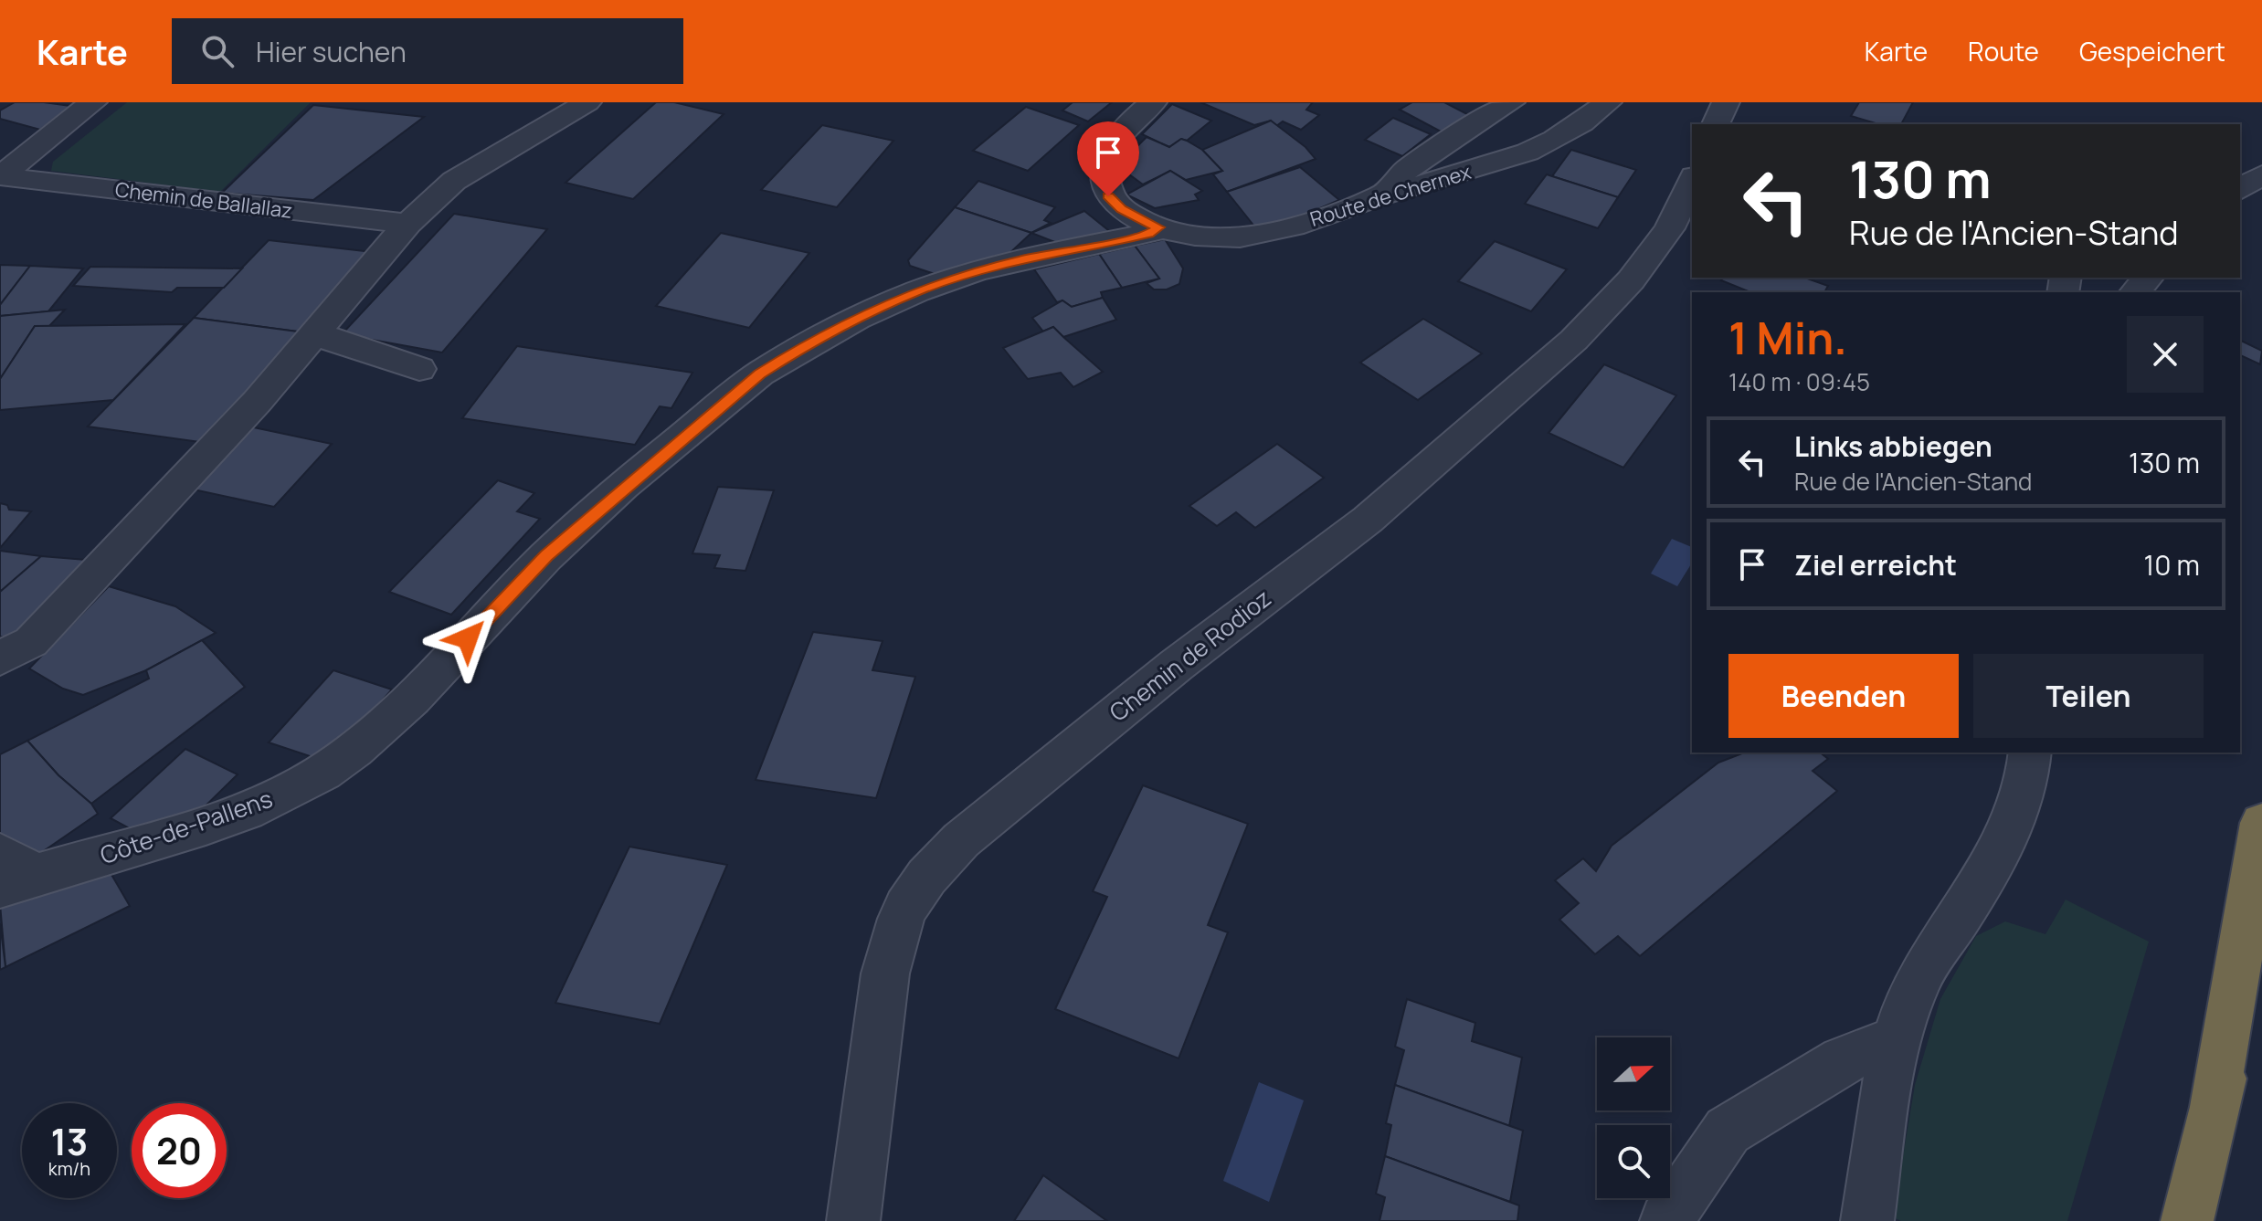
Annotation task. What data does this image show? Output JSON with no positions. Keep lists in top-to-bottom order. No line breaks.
{"streets":{"street":["Route de Chernex","Chemin de Ballallaz","Chemin de Rodioz","Côte-de-Pallens"]},"crossings":[["Route de Chernex","Côte-de-Pallens"]],"north":"right","page":{"header":"Karte","search":"Hier suchen","nav":["Karte","Route","Gespeichert"],"turn":["130 m","Rue de l'Ancien-Stand"],"heading":["1 Min.","140 m · 09:45"],"list":[{"name":"Links abbiegen","note":"Rue de l'Ancien-Stand","value":"130 m"},{"name":"Ziel erreicht","value":"10 m"}],"buttons":["Beenden","Teilen"],"speed":"13 km/h","limit":"20"}}
